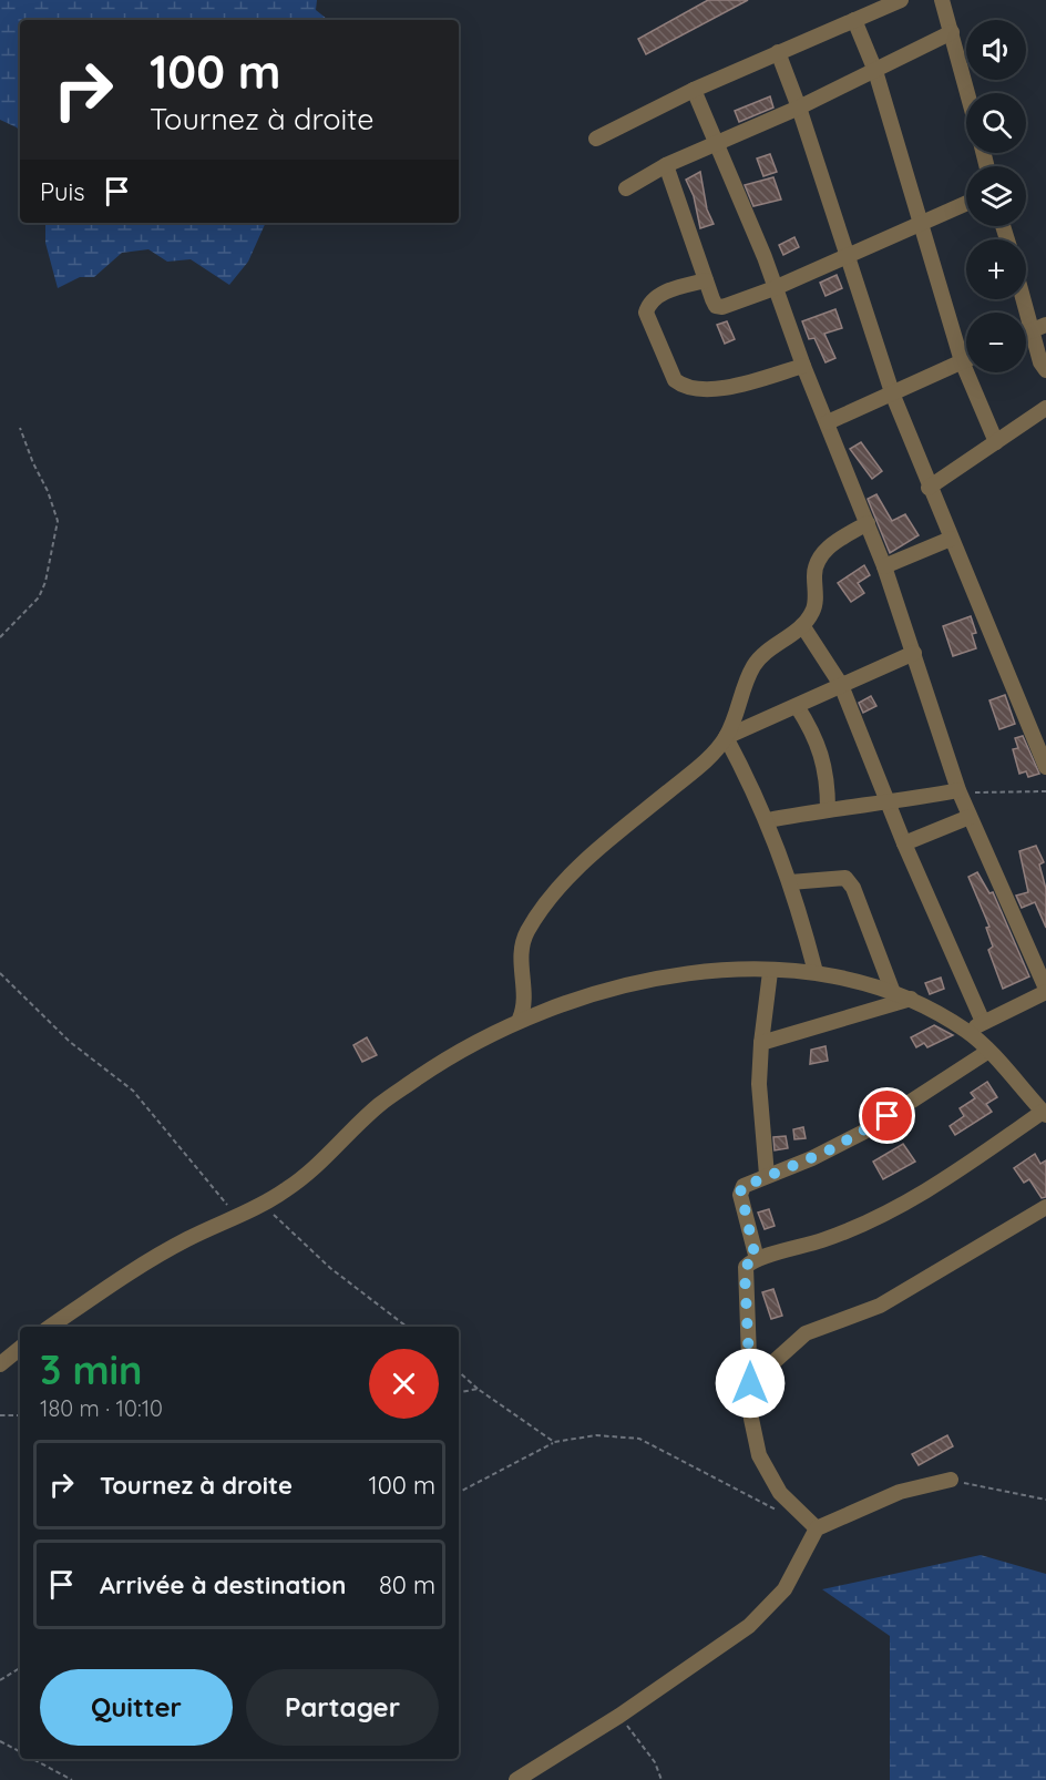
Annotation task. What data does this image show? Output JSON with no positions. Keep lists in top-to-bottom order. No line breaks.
{"page":{"map_buttons":["+","−"],"turn":["100 m","Tournez à droite"],"then":"Puis","heading":["3 min","180 m · 10:10"],"list":[{"name":"Tournez à droite","value":"100 m"},{"name":"Arrivée à destination","value":"80 m"}],"buttons":["Quitter","Partager"]}}
